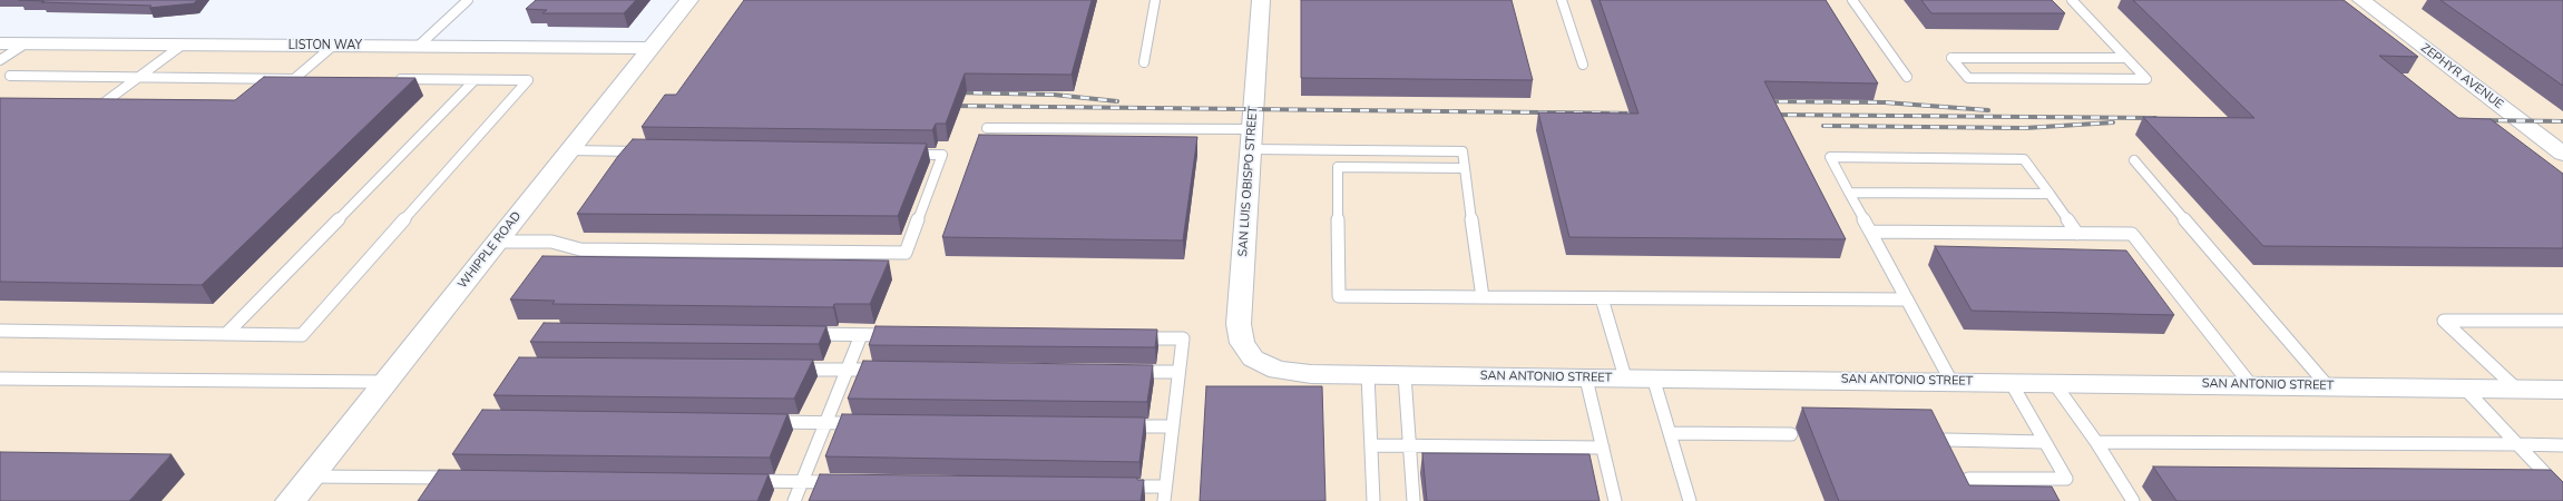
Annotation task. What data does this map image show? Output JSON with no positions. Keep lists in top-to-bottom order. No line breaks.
{"streets":{"main road":["WHIPPLE ROAD"],"street":["LISTON WAY","ZEPHYR AVENUE","SAN LUIS OBISPO STREET","SAN ANTONIO STREET"]},"crossings":[["LISTON WAY","WHIPPLE ROAD"],["SAN LUIS OBISPO STREET","SAN ANTONIO STREET"]]}
